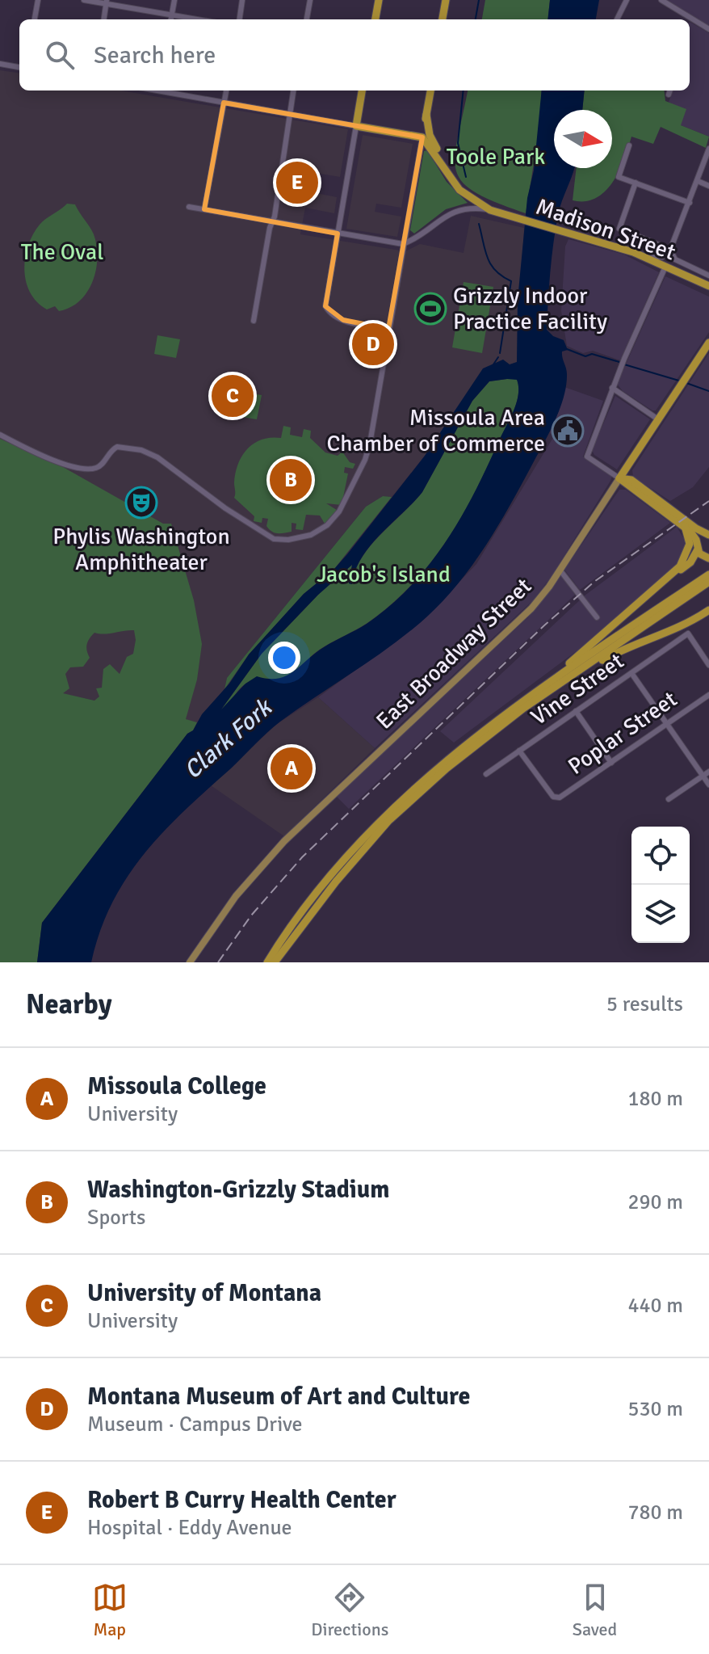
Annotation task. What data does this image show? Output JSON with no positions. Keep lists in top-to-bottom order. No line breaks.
{"streets":{"highway":["Madison Street","East Broadway Street"],"street":["Vine Street","Poplar Street"]},"crossings":[["Vine Street","Poplar Street"]],"water":["Clark Fork"],"parks":["Toole Park","The Oval","Jacob's Island"],"places":{"sports":["Grizzly Indoor Practice Facility"],"public building":["Missoula Area Chamber of Commerce"],"theatre":["Phylis Washington Amphitheater"]},"north":"right","page":{"search":"Search here","pins":["E","D","C","B","A"],"heading":["Nearby","5 results"],"list":[{"mark":"A","name":"Missoula College","note":"University","value":"180 m"},{"mark":"B","name":"Washington-Grizzly Stadium","note":"Sports","value":"290 m"},{"mark":"C","name":"University of Montana","note":"University","value":"440 m"},{"mark":"D","name":"Montana Museum of Art and Culture","note":"Museum · Campus Drive","value":"530 m"},{"mark":"E","name":"Robert B Curry Health Center","note":"Hospital · Eddy Avenue","value":"780 m"}],"nav":["Map","Directions","Saved"]}}
